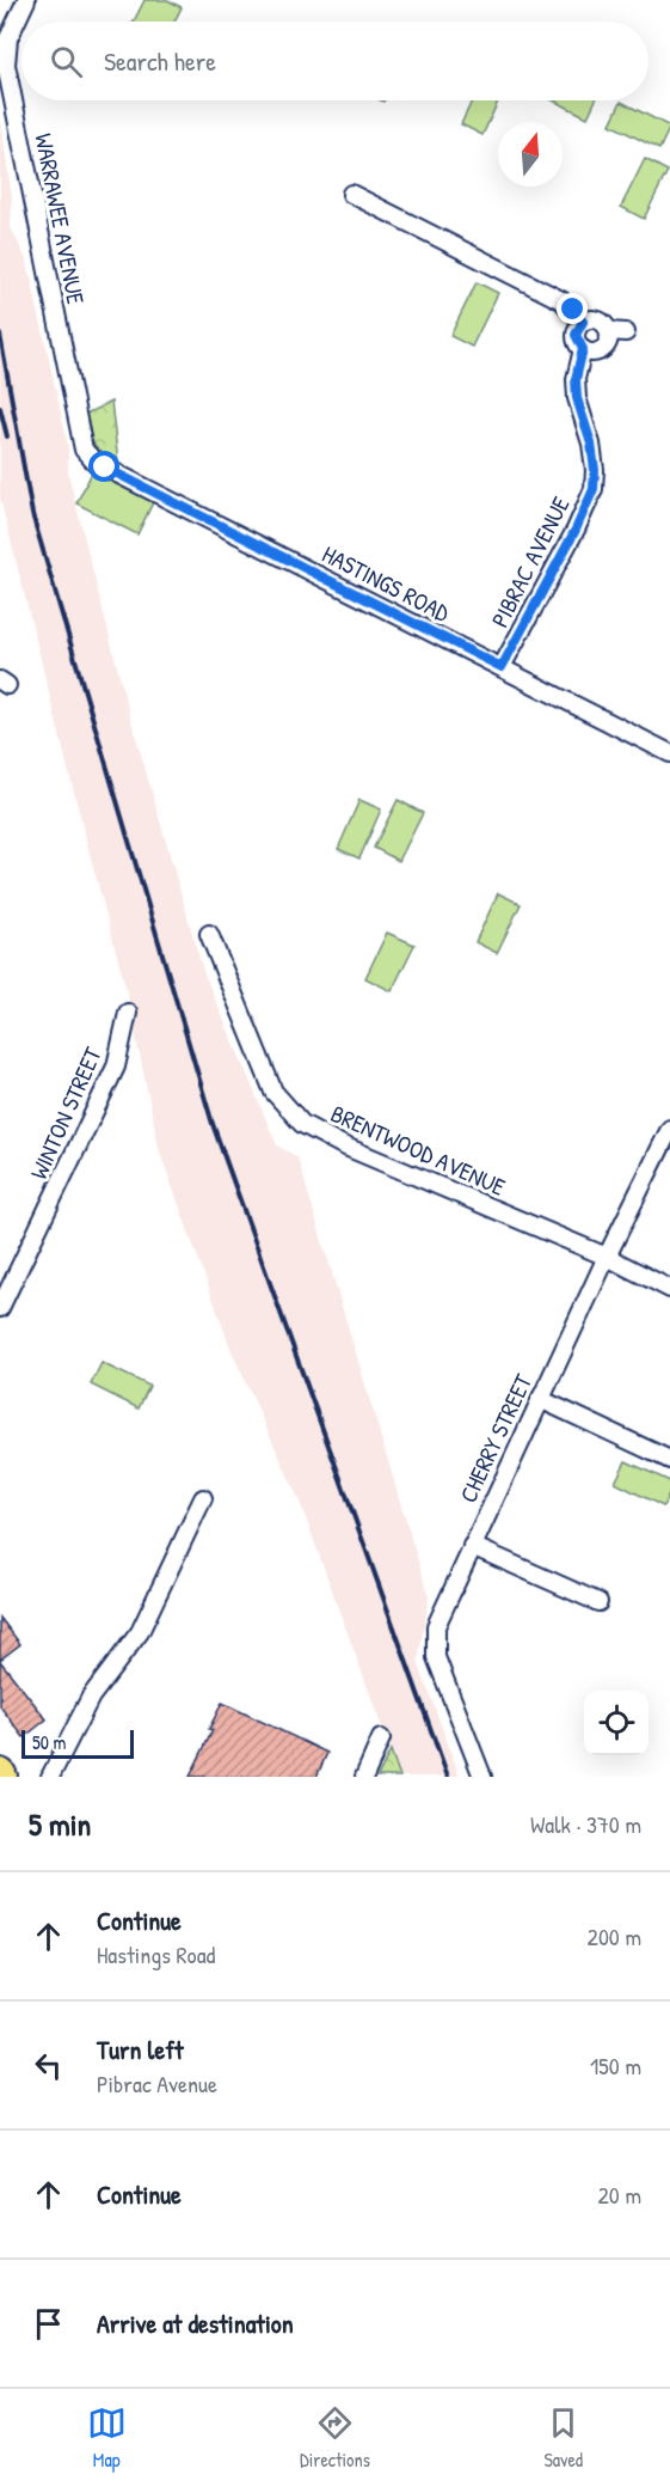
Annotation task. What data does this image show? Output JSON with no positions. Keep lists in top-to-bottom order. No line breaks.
{"streets":{"street":["WARRAWEE AVENUE","PIBRAC AVENUE","HASTINGS ROAD","WINTON STREET","BRENTWOOD AVENUE","CHERRY STREET"]},"crossings":[["WARRAWEE AVENUE","HASTINGS ROAD"],["PIBRAC AVENUE","HASTINGS ROAD"],["BRENTWOOD AVENUE","CHERRY STREET"]],"scale_bar":"50 m","north":"top","page":{"search":"Search here","scale":"50 m","heading":["5 min","Walk · 370 m"],"list":[["Continue","Hastings Road","200 m"],["Turn left","Pibrac Avenue","150 m"],["Continue","20 m"],"Arrive at destination"],"nav":["Map","Directions","Saved"]}}
